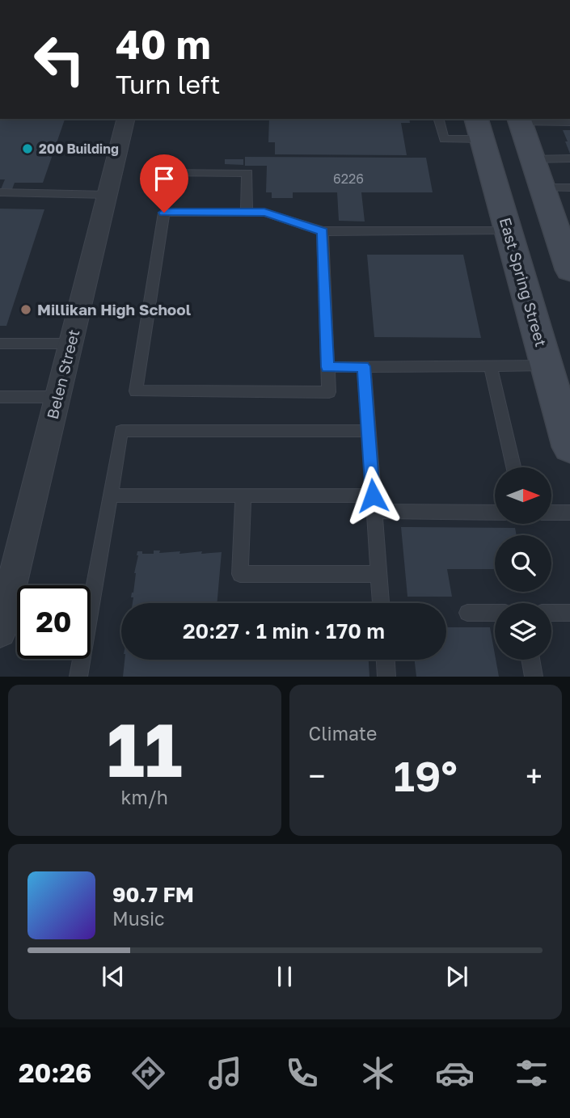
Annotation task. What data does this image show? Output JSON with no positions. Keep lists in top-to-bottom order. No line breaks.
{"streets":{"main road":["East Spring Street"],"street":["Belen Street"]},"places":["200 Building","Millikan High School"],"house_numbers":["6226"],"north":"right","page":{"turn":["40 m","Turn left"],"limit":"20","trip":"20:27 · 1 min · 170 m","tile":[["11","km/h"],"Climate"],"heat":["−","19°","+"],"song":["90.7 FM","Music"],"tabs":"20:26"}}
